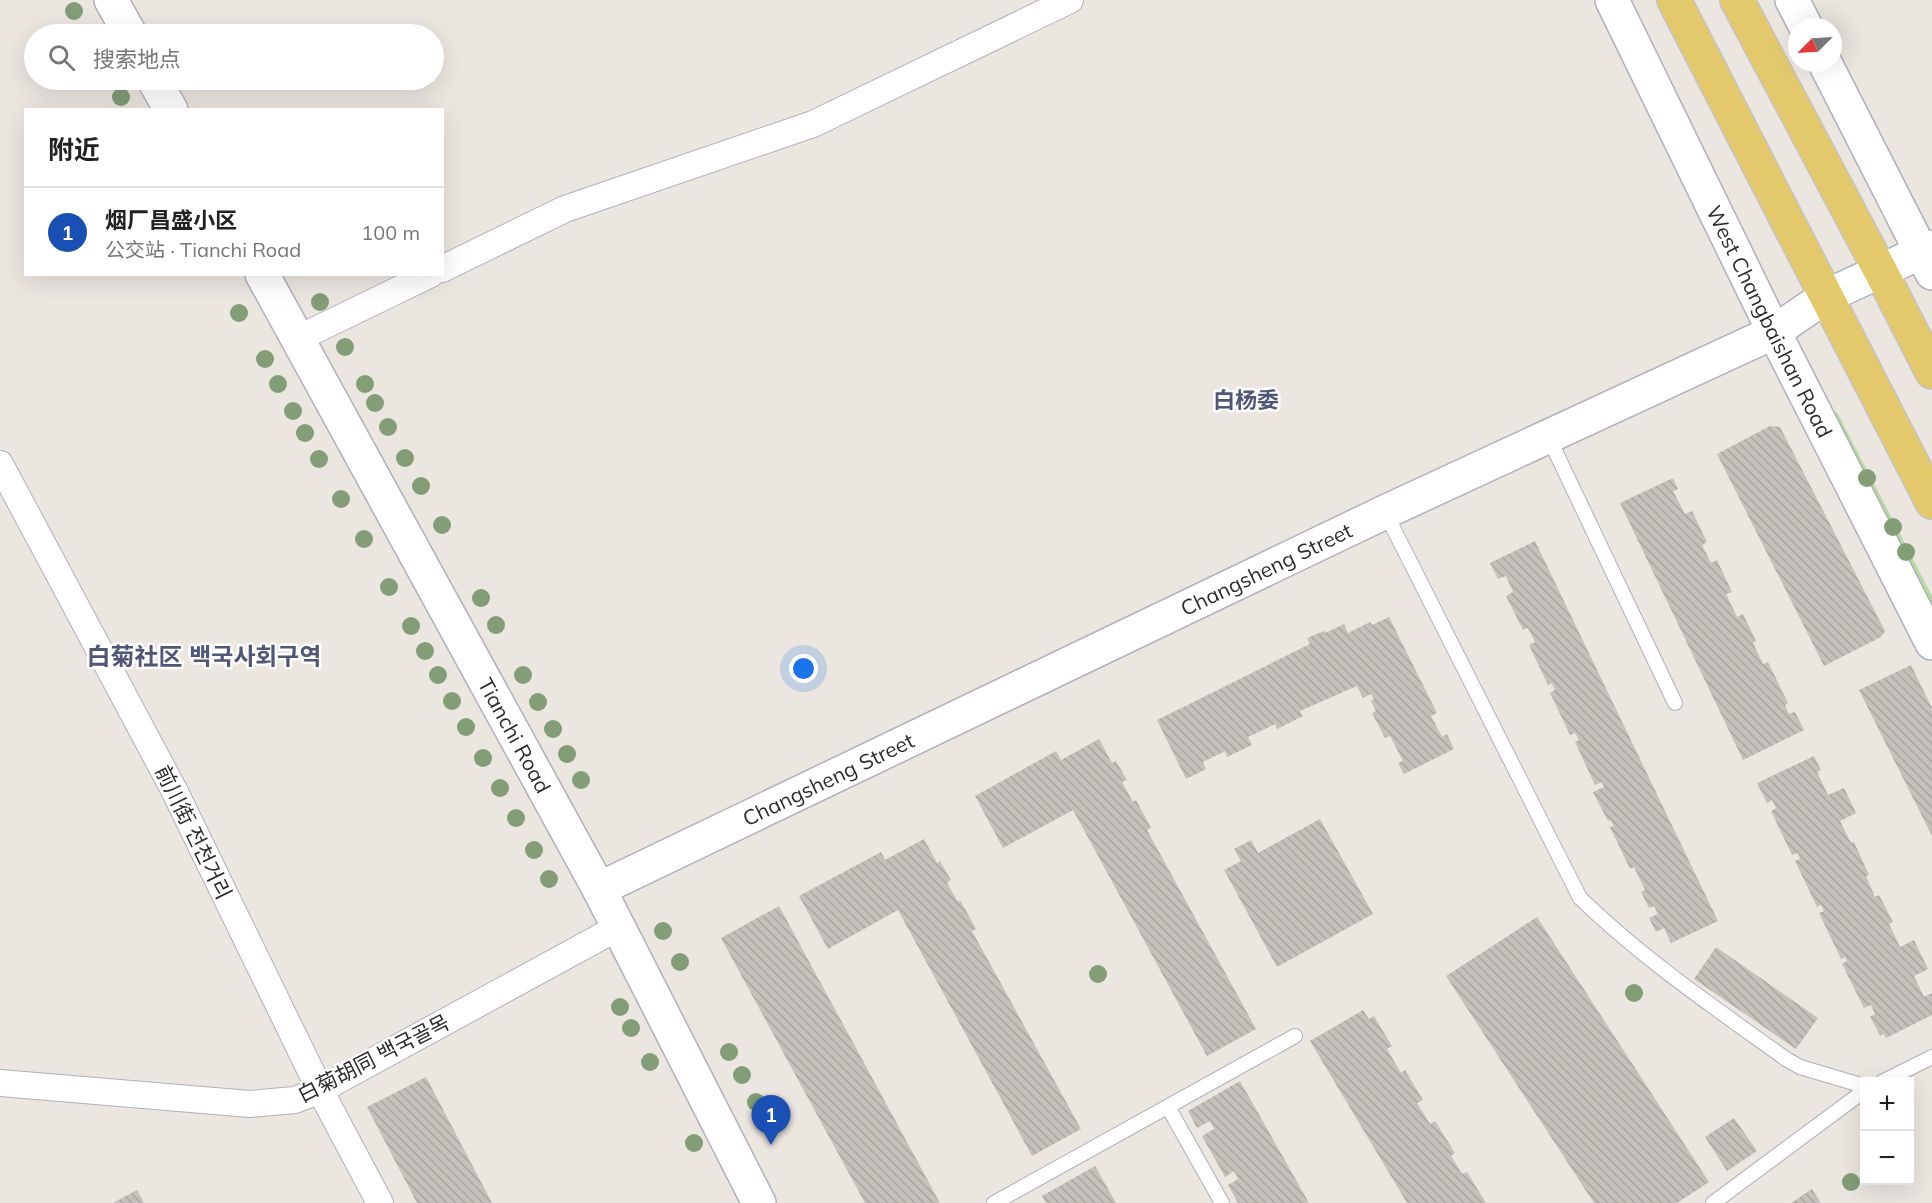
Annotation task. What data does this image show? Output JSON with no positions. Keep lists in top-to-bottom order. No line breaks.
{"streets":{"street":["West Changbaishan Road","Changsheng Street","Tianchi Road","前川街 전천거리","白菊胡同 백국골목"]},"crossings":[["West Changbaishan Road","Changsheng Street"],["Changsheng Street","Tianchi Road"],["Tianchi Road","白菊胡同 백국골목"],["前川街 전천거리","白菊胡同 백국골목"]],"districts":["白杨委","白菊社区 백국사회구역"],"north":"bottom left","page":{"search":"搜索地点","heading":"附近","list":[{"mark":"1","name":"烟厂昌盛小区","note":"公交站 · Tianchi Road","value":"100 m"}],"map_buttons":["+","−"],"pins":"1"}}
